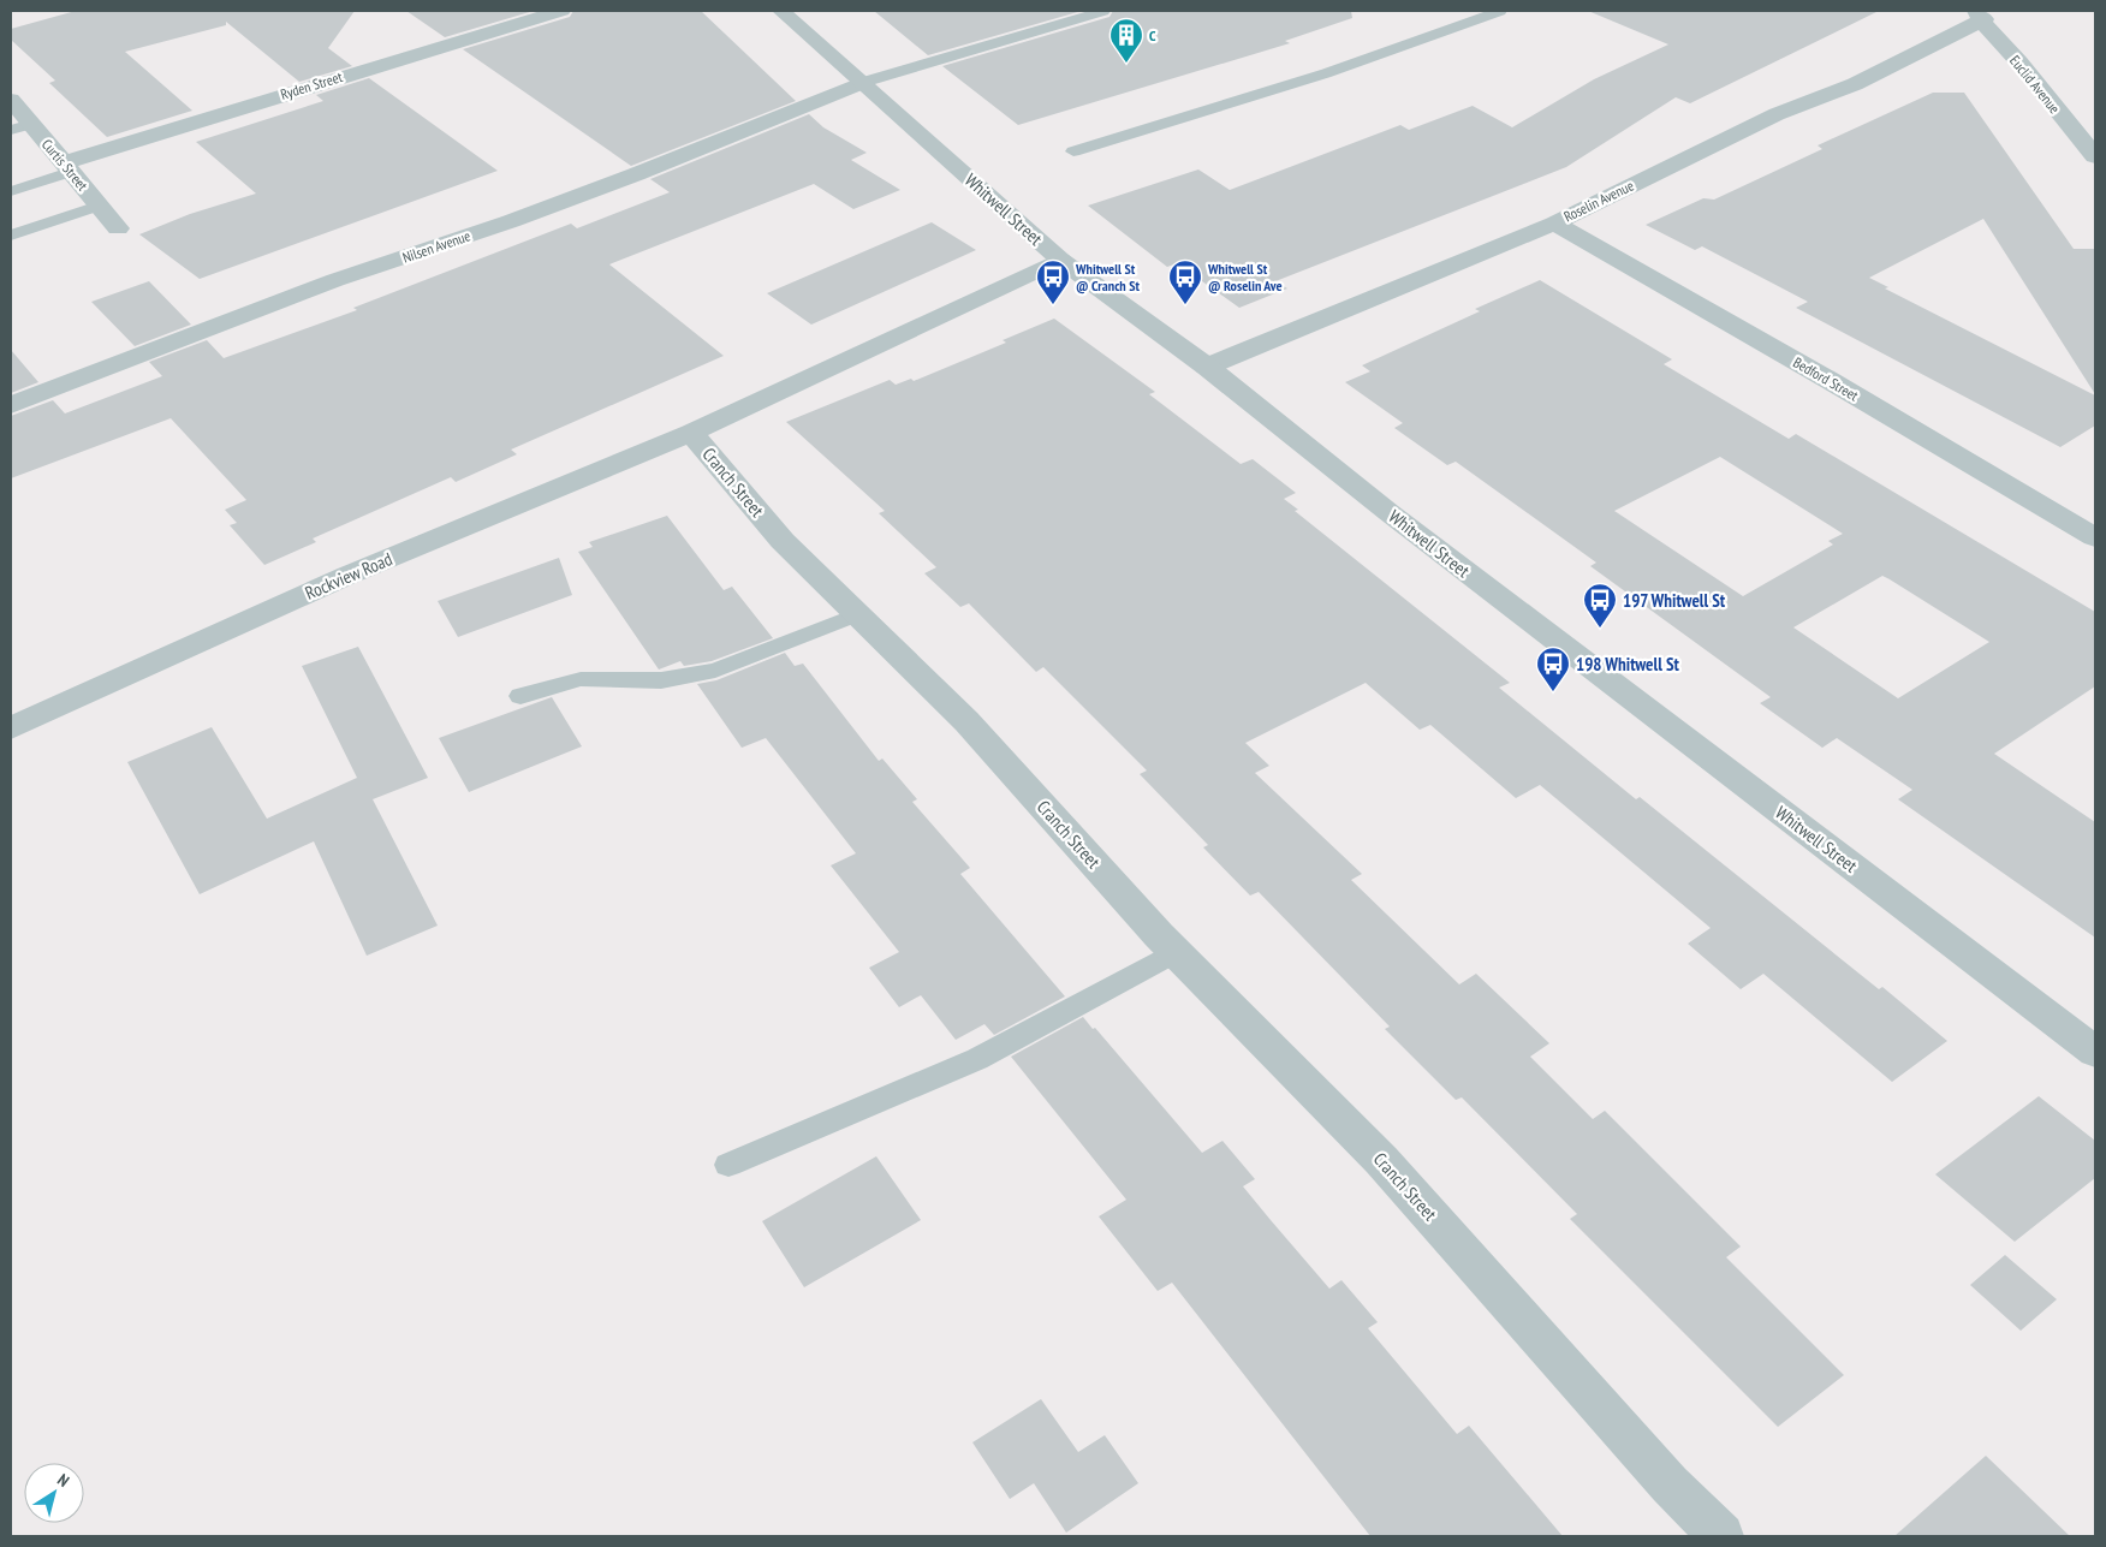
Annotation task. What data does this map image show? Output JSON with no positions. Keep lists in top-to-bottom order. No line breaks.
{"streets":{"street":["Euclid Avenue","Ryden Street","Curtis Street","Roselin Avenue","Whitwell Street","Nilsen Avenue","Bedford Street","Cranch Street","Rockview Road"]},"crossings":[["Euclid Avenue","Roselin Avenue"],["Ryden Street","Curtis Street"],["Roselin Avenue","Whitwell Street"],["Roselin Avenue","Bedford Street"],["Whitwell Street","Nilsen Avenue"],["Whitwell Street","Cranch Street"],["Cranch Street","Rockview Road"]],"places":{"building":["C"],"bus stop":["Whitwell St @ Cranch St","Whitwell St @ Roselin Ave","197 Whitwell St","198 Whitwell St"]},"north":"top right"}
